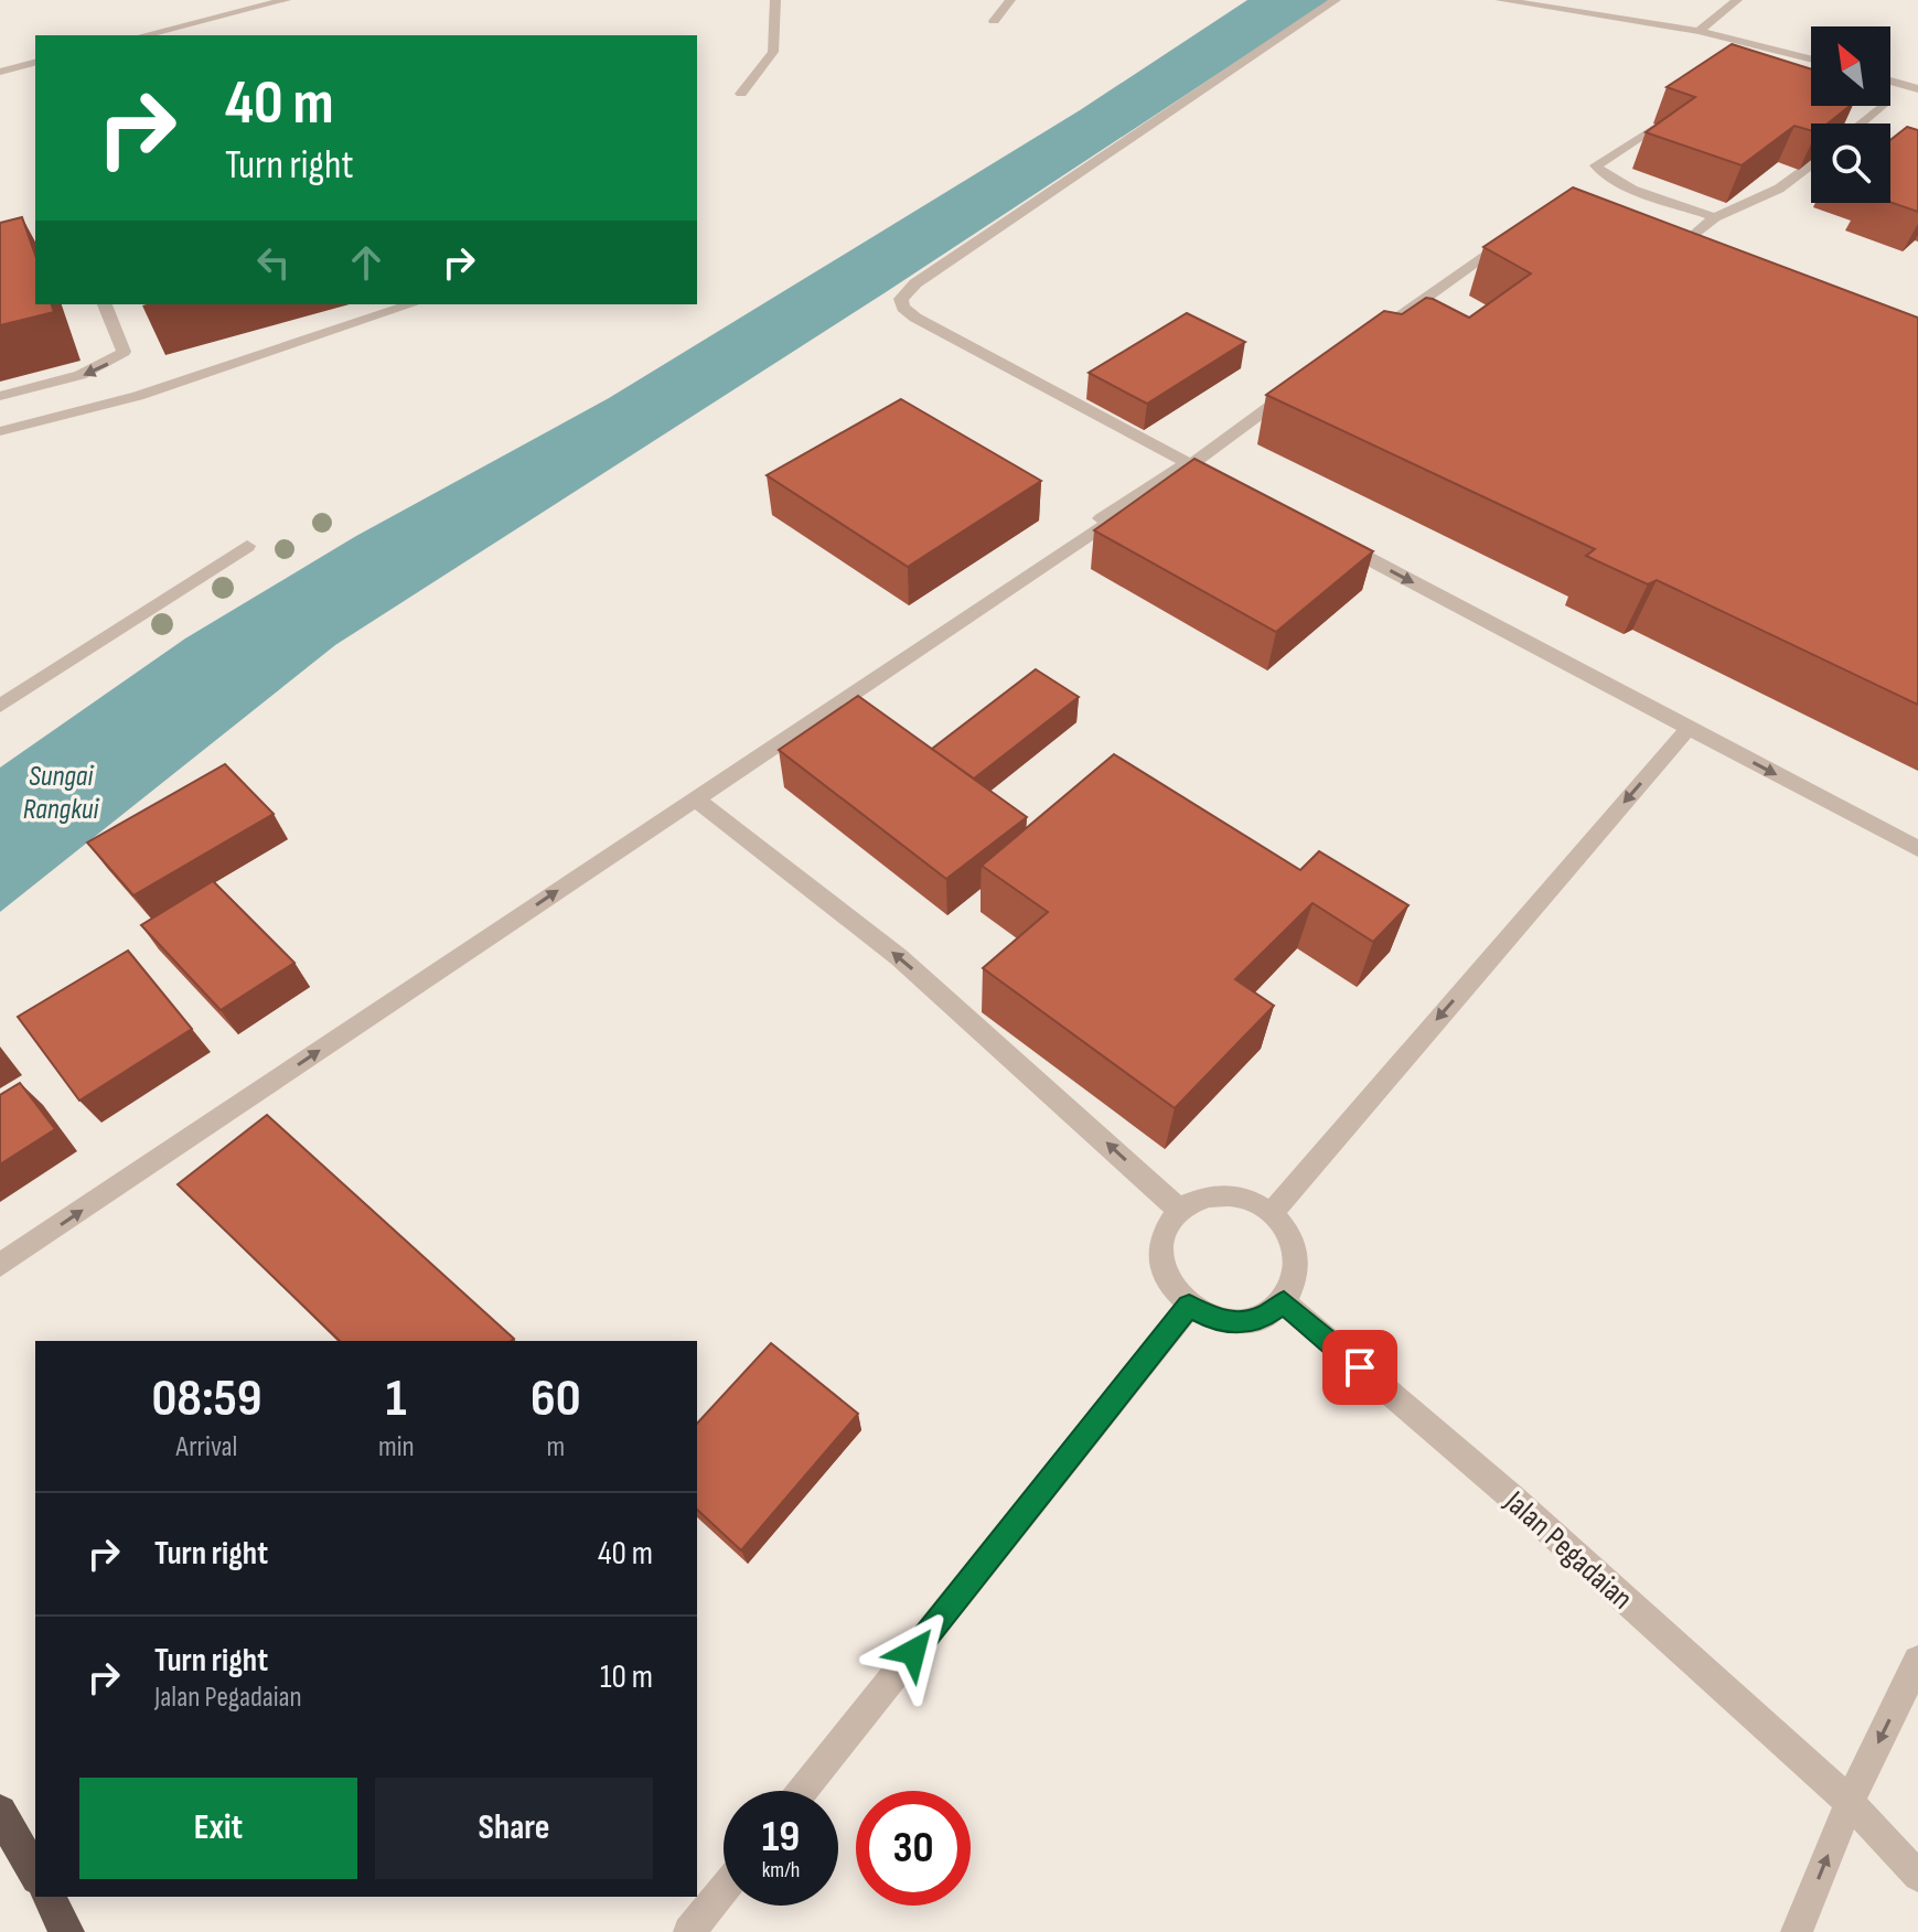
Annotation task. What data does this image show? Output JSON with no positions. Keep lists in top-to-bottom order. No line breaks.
{"streets":{"street":["Jalan Pegadaian"]},"water":["Sungai Rangkui"],"north":"top left","page":{"turn":["40 m","Turn right"],"eta":["08:59","Arrival","1","min","60","m"],"list":[{"name":"Turn right","value":"40 m"},{"name":"Turn right","note":"Jalan Pegadaian","value":"10 m"}],"buttons":["Exit","Share"],"speed":"19 km/h","limit":"30"}}
